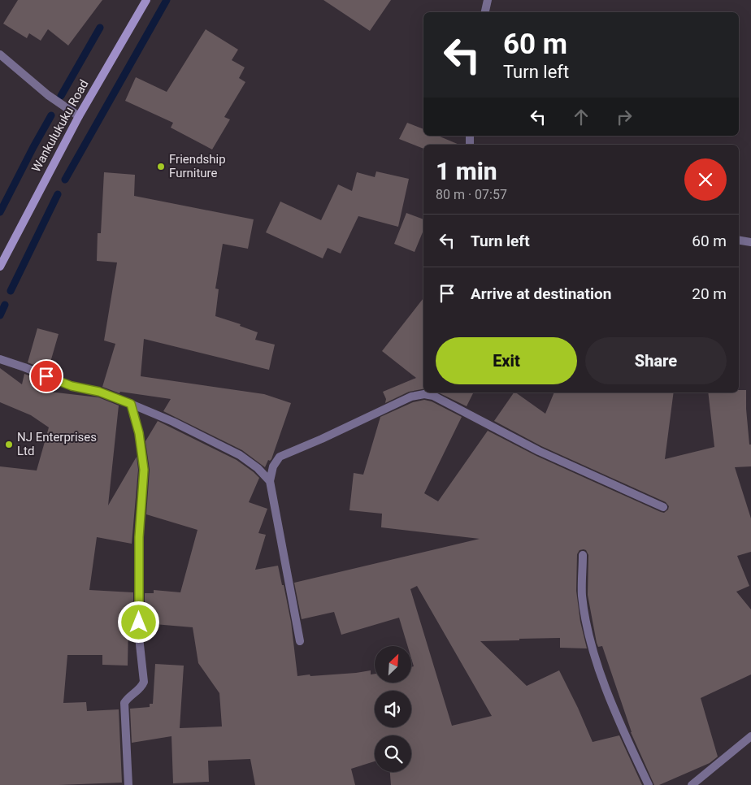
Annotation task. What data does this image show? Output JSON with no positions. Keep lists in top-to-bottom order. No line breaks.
{"streets":{"main road":["Wankulukuku Road"]},"places":["Friendship Furniture","NJ Enterprises Ltd"],"north":"top right","page":{"turn":["60 m","Turn left"],"heading":["1 min","80 m · 07:57"],"list":[{"name":"Turn left","value":"60 m"},{"name":"Arrive at destination","value":"20 m"}],"buttons":["Exit","Share"]}}
